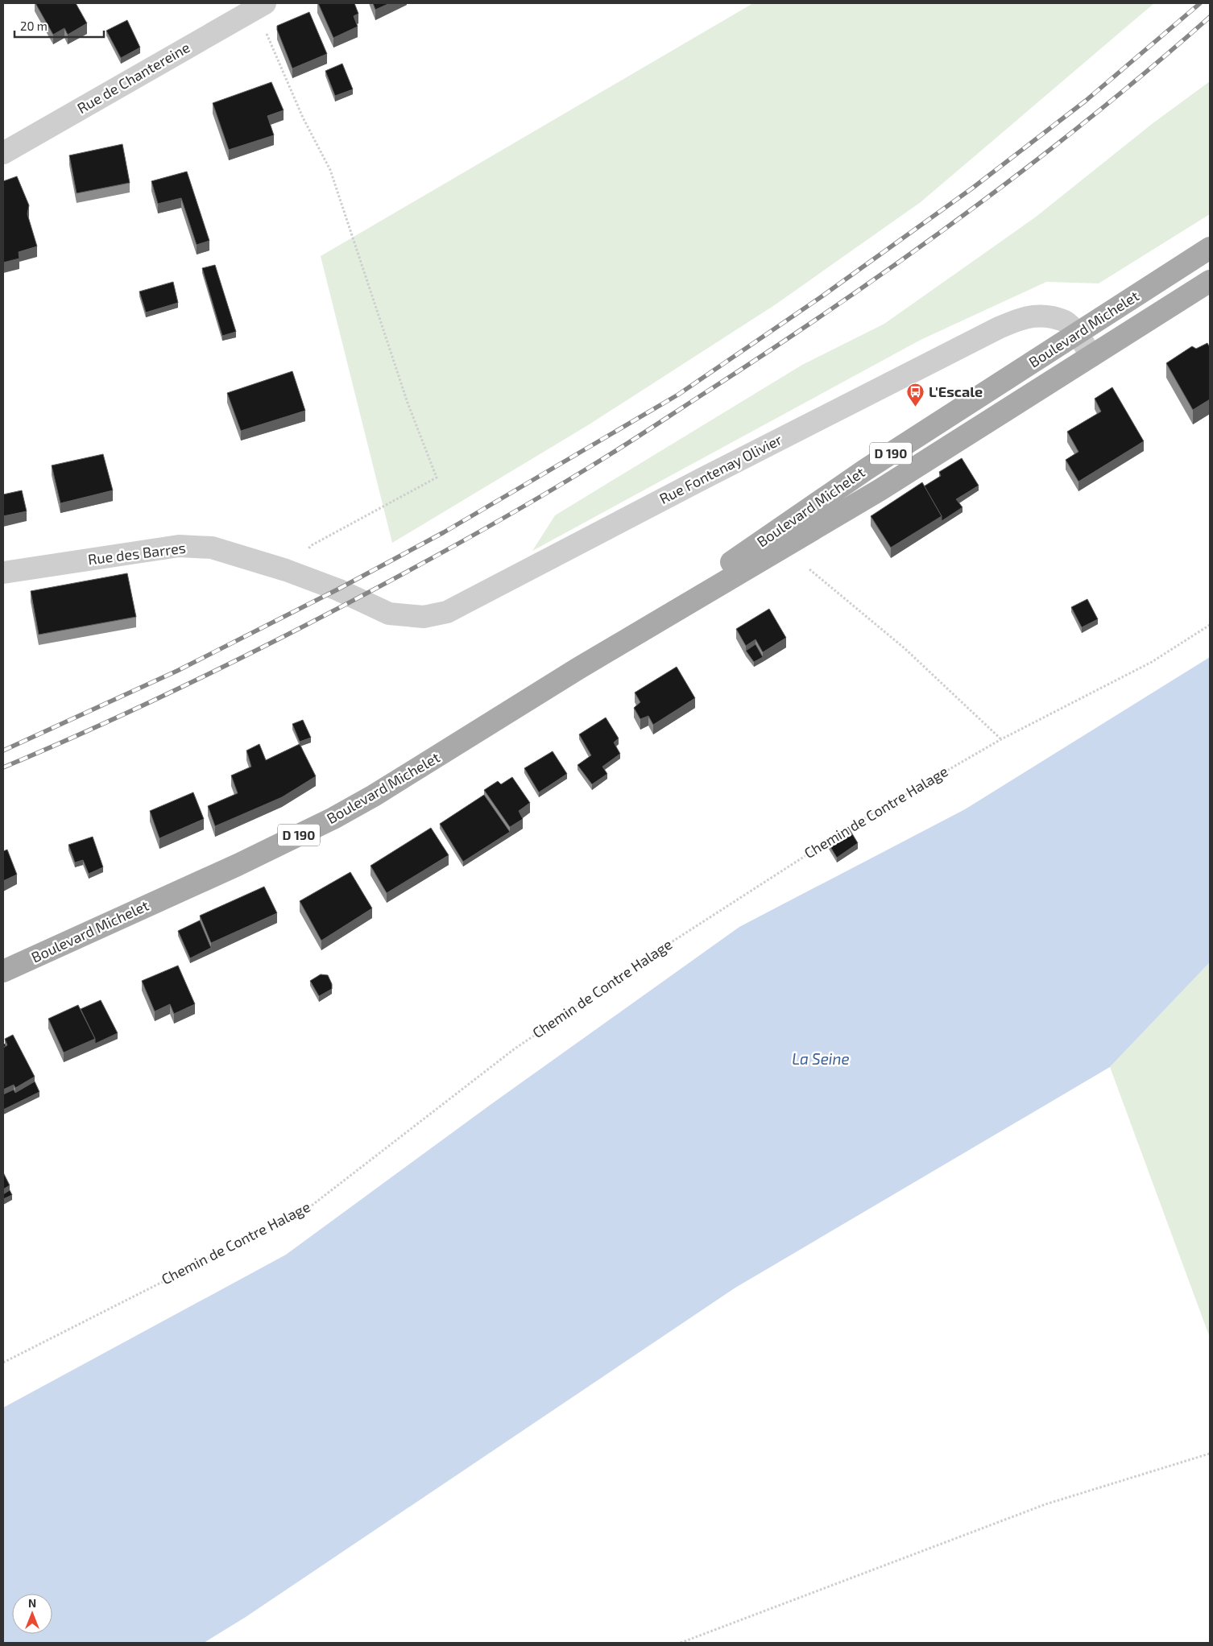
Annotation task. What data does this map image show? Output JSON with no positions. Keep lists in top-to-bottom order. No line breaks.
{"streets":{"main road":["Boulevard Michelet","D 190"],"street":["Rue de Chantereine","Rue Fontenay Olivier","Rue des Barres"],"path":["Chemin de Contre Halage"]},"crossings":[["Boulevard Michelet","Rue Fontenay Olivier"],["Rue Fontenay Olivier","Rue des Barres"]],"water":["La Seine"],"places":{"bus stop":["L'Escale"]},"scale_bar":"20 m","north":"top"}
